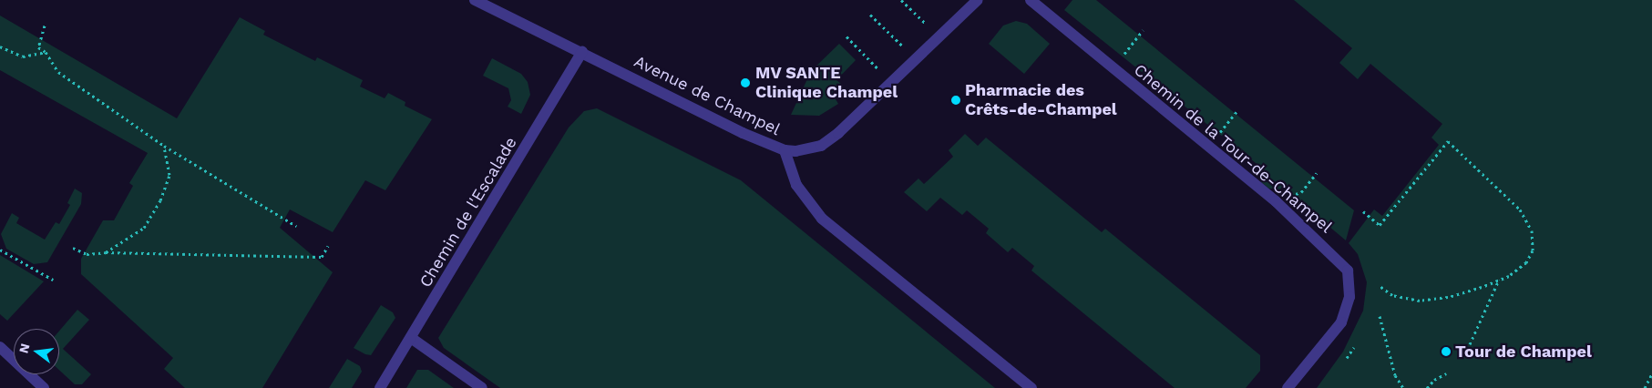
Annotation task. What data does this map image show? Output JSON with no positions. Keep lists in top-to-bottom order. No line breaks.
{"streets":{"street":["Avenue de Champel","Chemin de la Tour-de-Champel","Chemin de l'Escalade"]},"crossings":[["Avenue de Champel","Chemin de l'Escalade"]],"places":["MV SANTE Clinique Champel","Pharmacie des Crêts-de-Champel","Tour de Champel"],"north":"left"}
